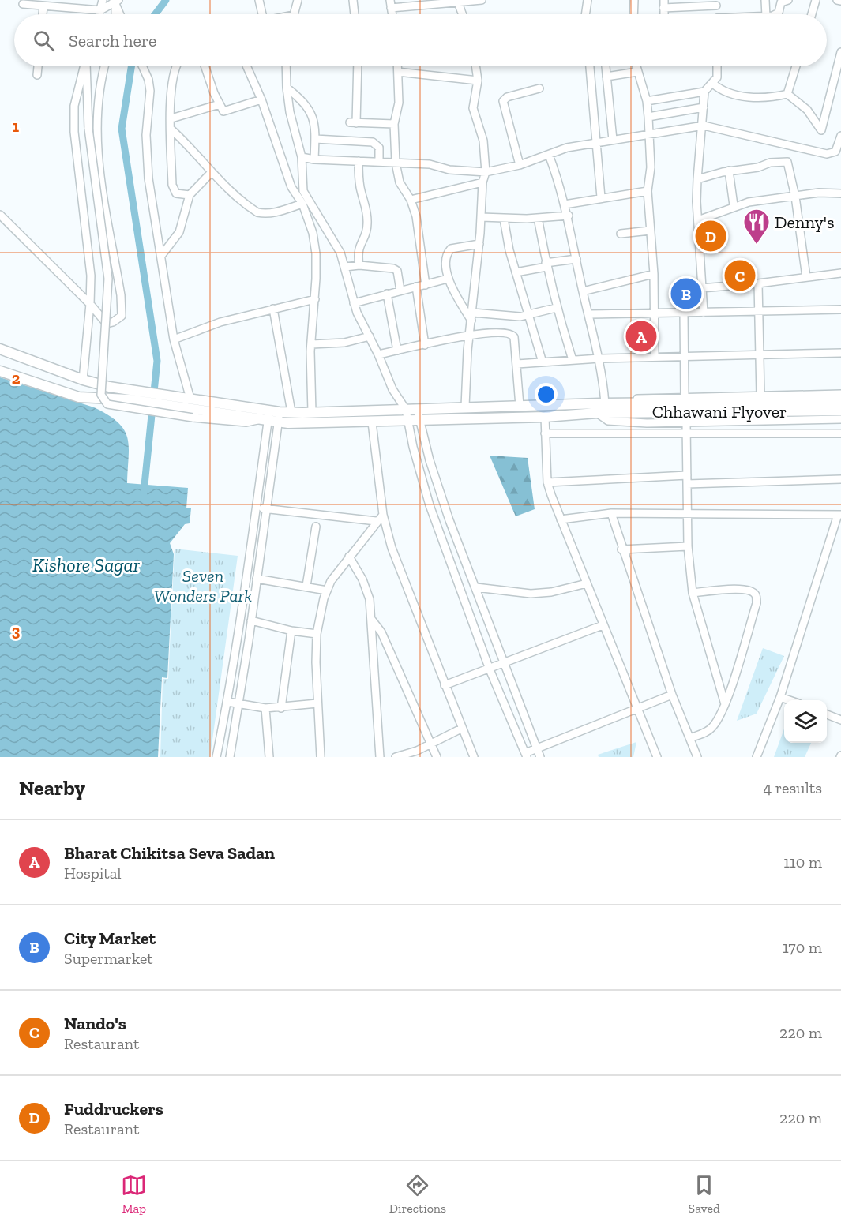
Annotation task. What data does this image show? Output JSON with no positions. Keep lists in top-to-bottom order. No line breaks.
{"streets":{"main road":["Chhawani Flyover"]},"water":["Kishore Sagar"],"parks":["Seven Wonders Park"],"places":{"restaurant":["Denny's"]},"page":{"search":"Search here","pins":["D","C","B","A"],"heading":["Nearby","4 results"],"list":[{"mark":"A","name":"Bharat Chikitsa Seva Sadan","note":"Hospital","value":"110 m"},{"mark":"B","name":"City Market","note":"Supermarket","value":"170 m"},{"mark":"C","name":"Nando's","note":"Restaurant","value":"220 m"},{"mark":"D","name":"Fuddruckers","note":"Restaurant","value":"220 m"}],"nav":["Map","Directions","Saved"]},"grid":{"rows":["1","2","3"]}}
